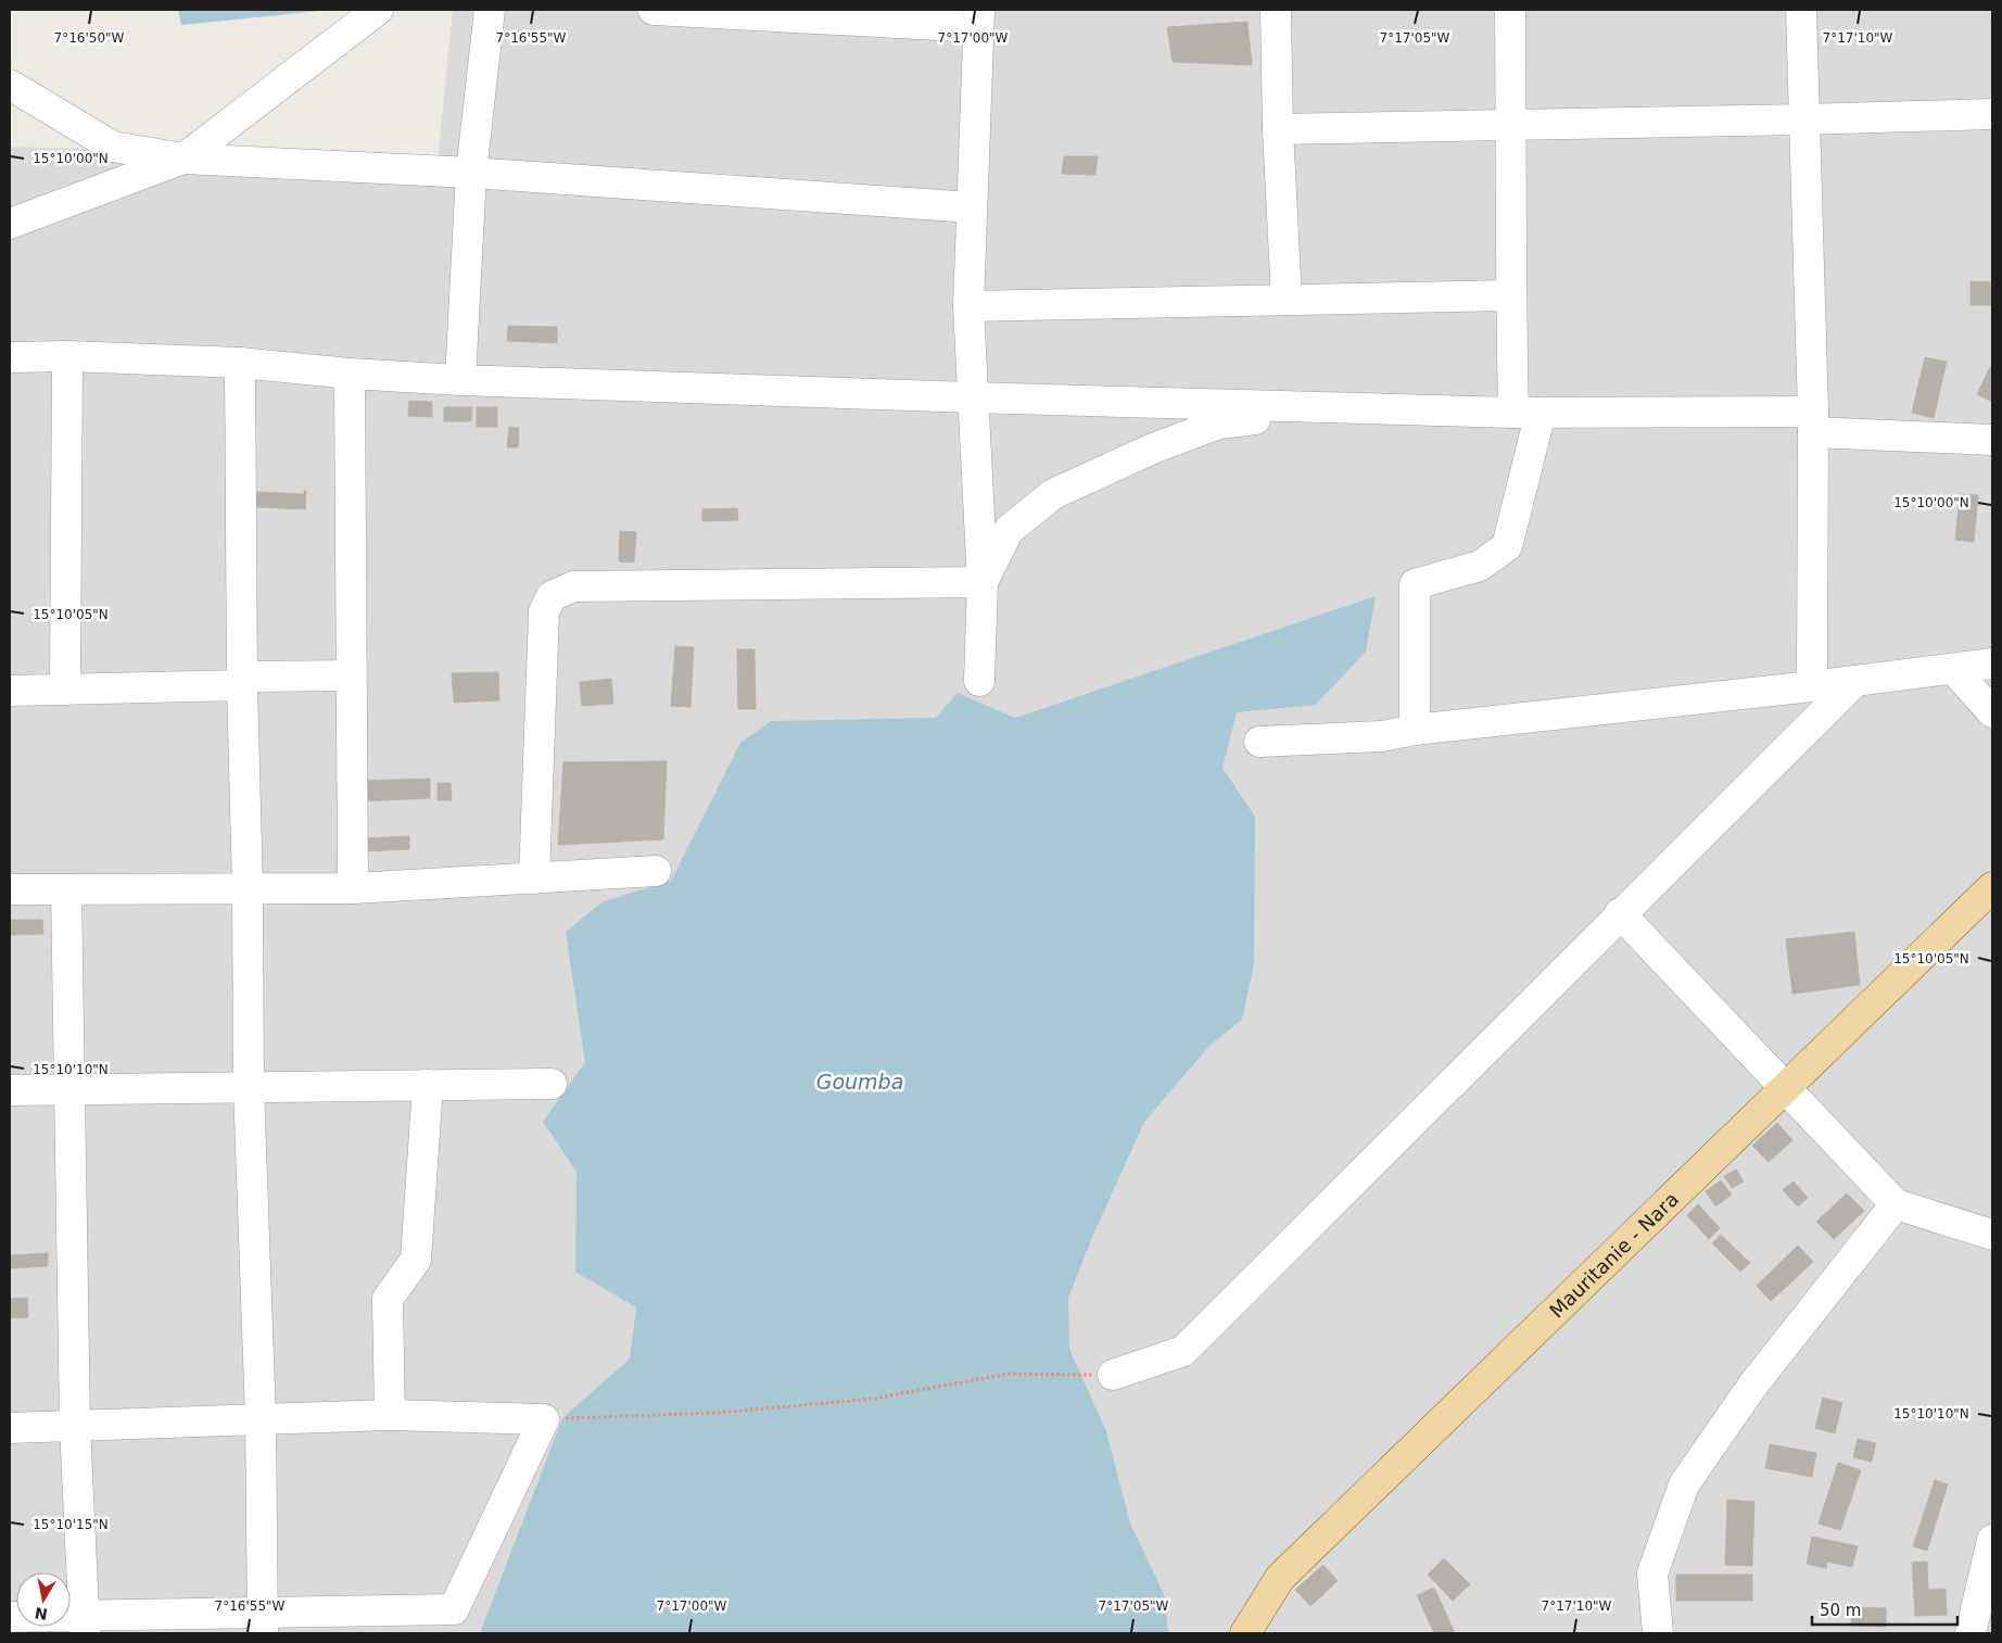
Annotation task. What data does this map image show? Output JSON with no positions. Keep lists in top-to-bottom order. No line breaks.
{"streets":{"main road":["Mauritanie - Nara"]},"water":["Goumba"],"scale_bar":"50 m","north":"bottom","coordinates":["7°16'55\"W","7°17'00\"W","7°17'05\"W","7°17'10\"W","7°16'50\"W","15°10'00\"N","15°10'05\"N","15°10'10\"N","15°10'15\"N"]}
